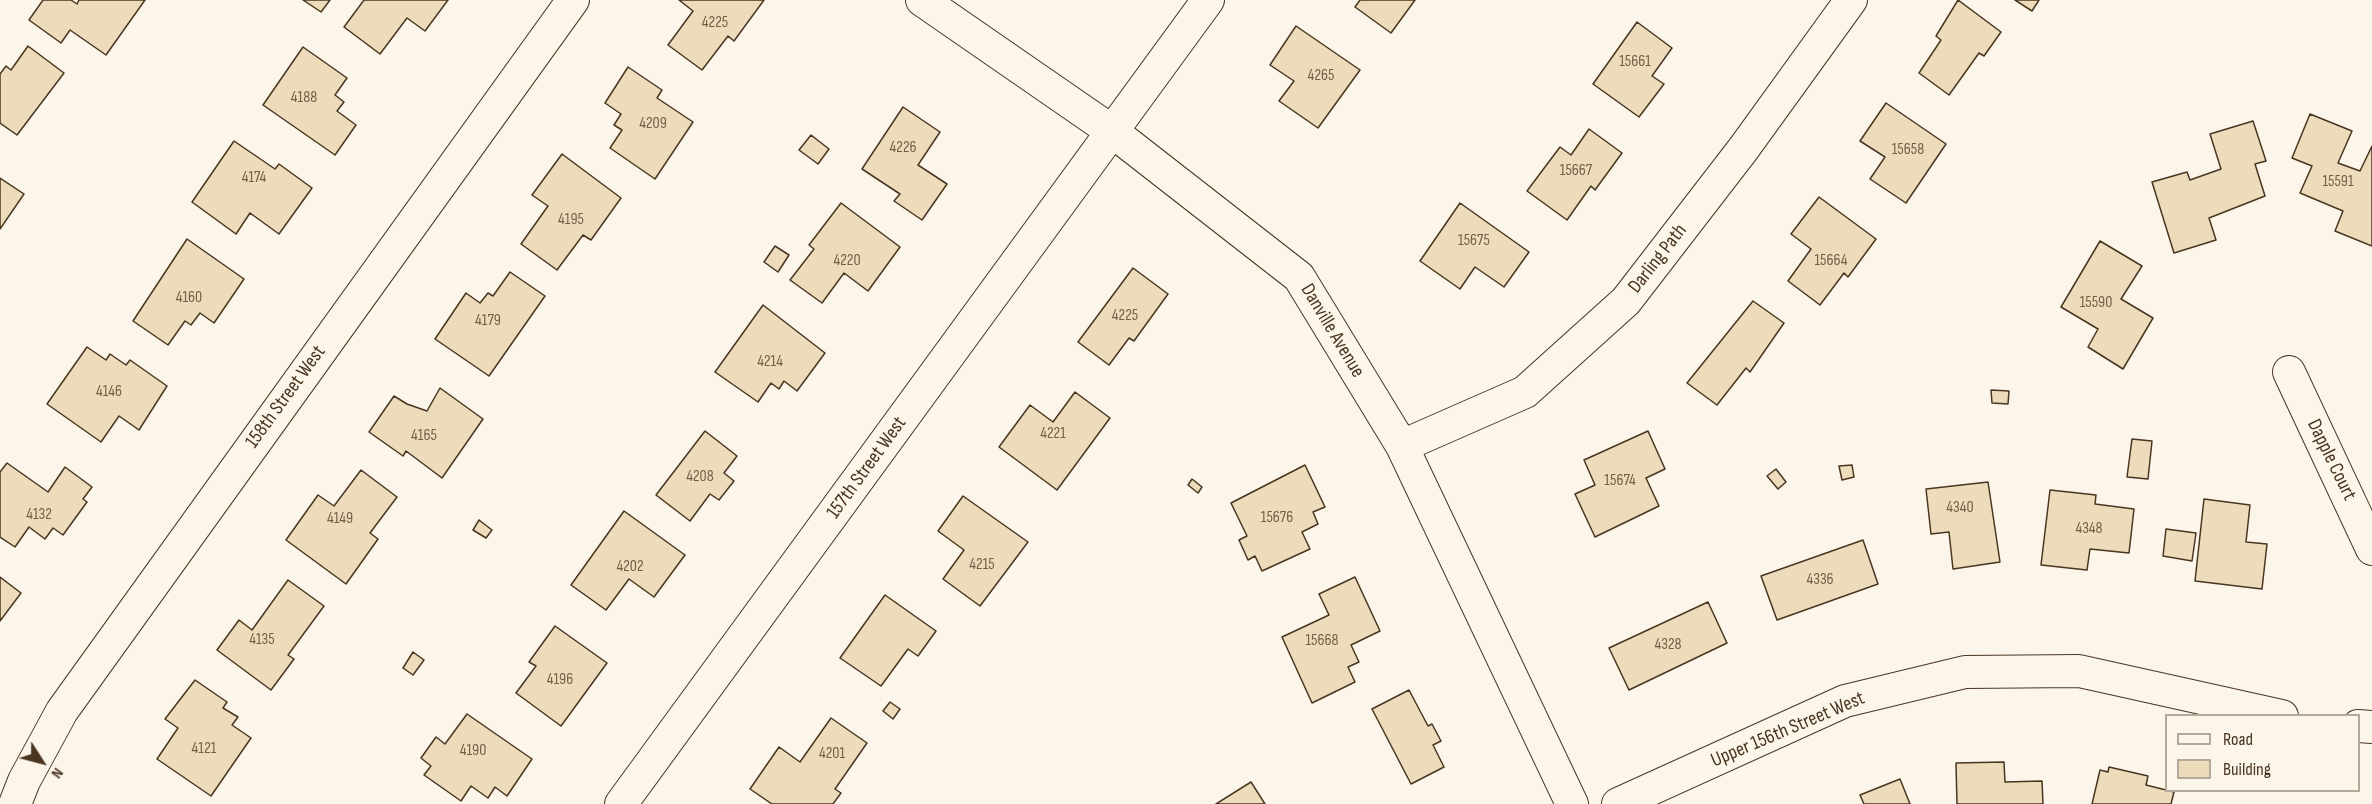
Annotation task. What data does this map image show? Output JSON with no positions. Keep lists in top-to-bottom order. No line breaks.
{"streets":{"street":["Darling Path","Danville Avenue","158th Street West","Dapple Court","157th Street West","Upper 156th Street West"]},"crossings":[["Darling Path","Danville Avenue"],["Danville Avenue","157th Street West"]],"house_numbers":["4225","15661","4265","4188","4209","4226","15658","15667","4174","15591","4195","15675","4220","15664","4160","15590","4225","4179","4214","4146","4221","4165","4208","15674","4340","4132","15676","4149","4348","4215","4202","4336","4135","15668","4328","4196","4121","4190","4201"],"legend":["Road","Building"],"north":"bottom right"}
